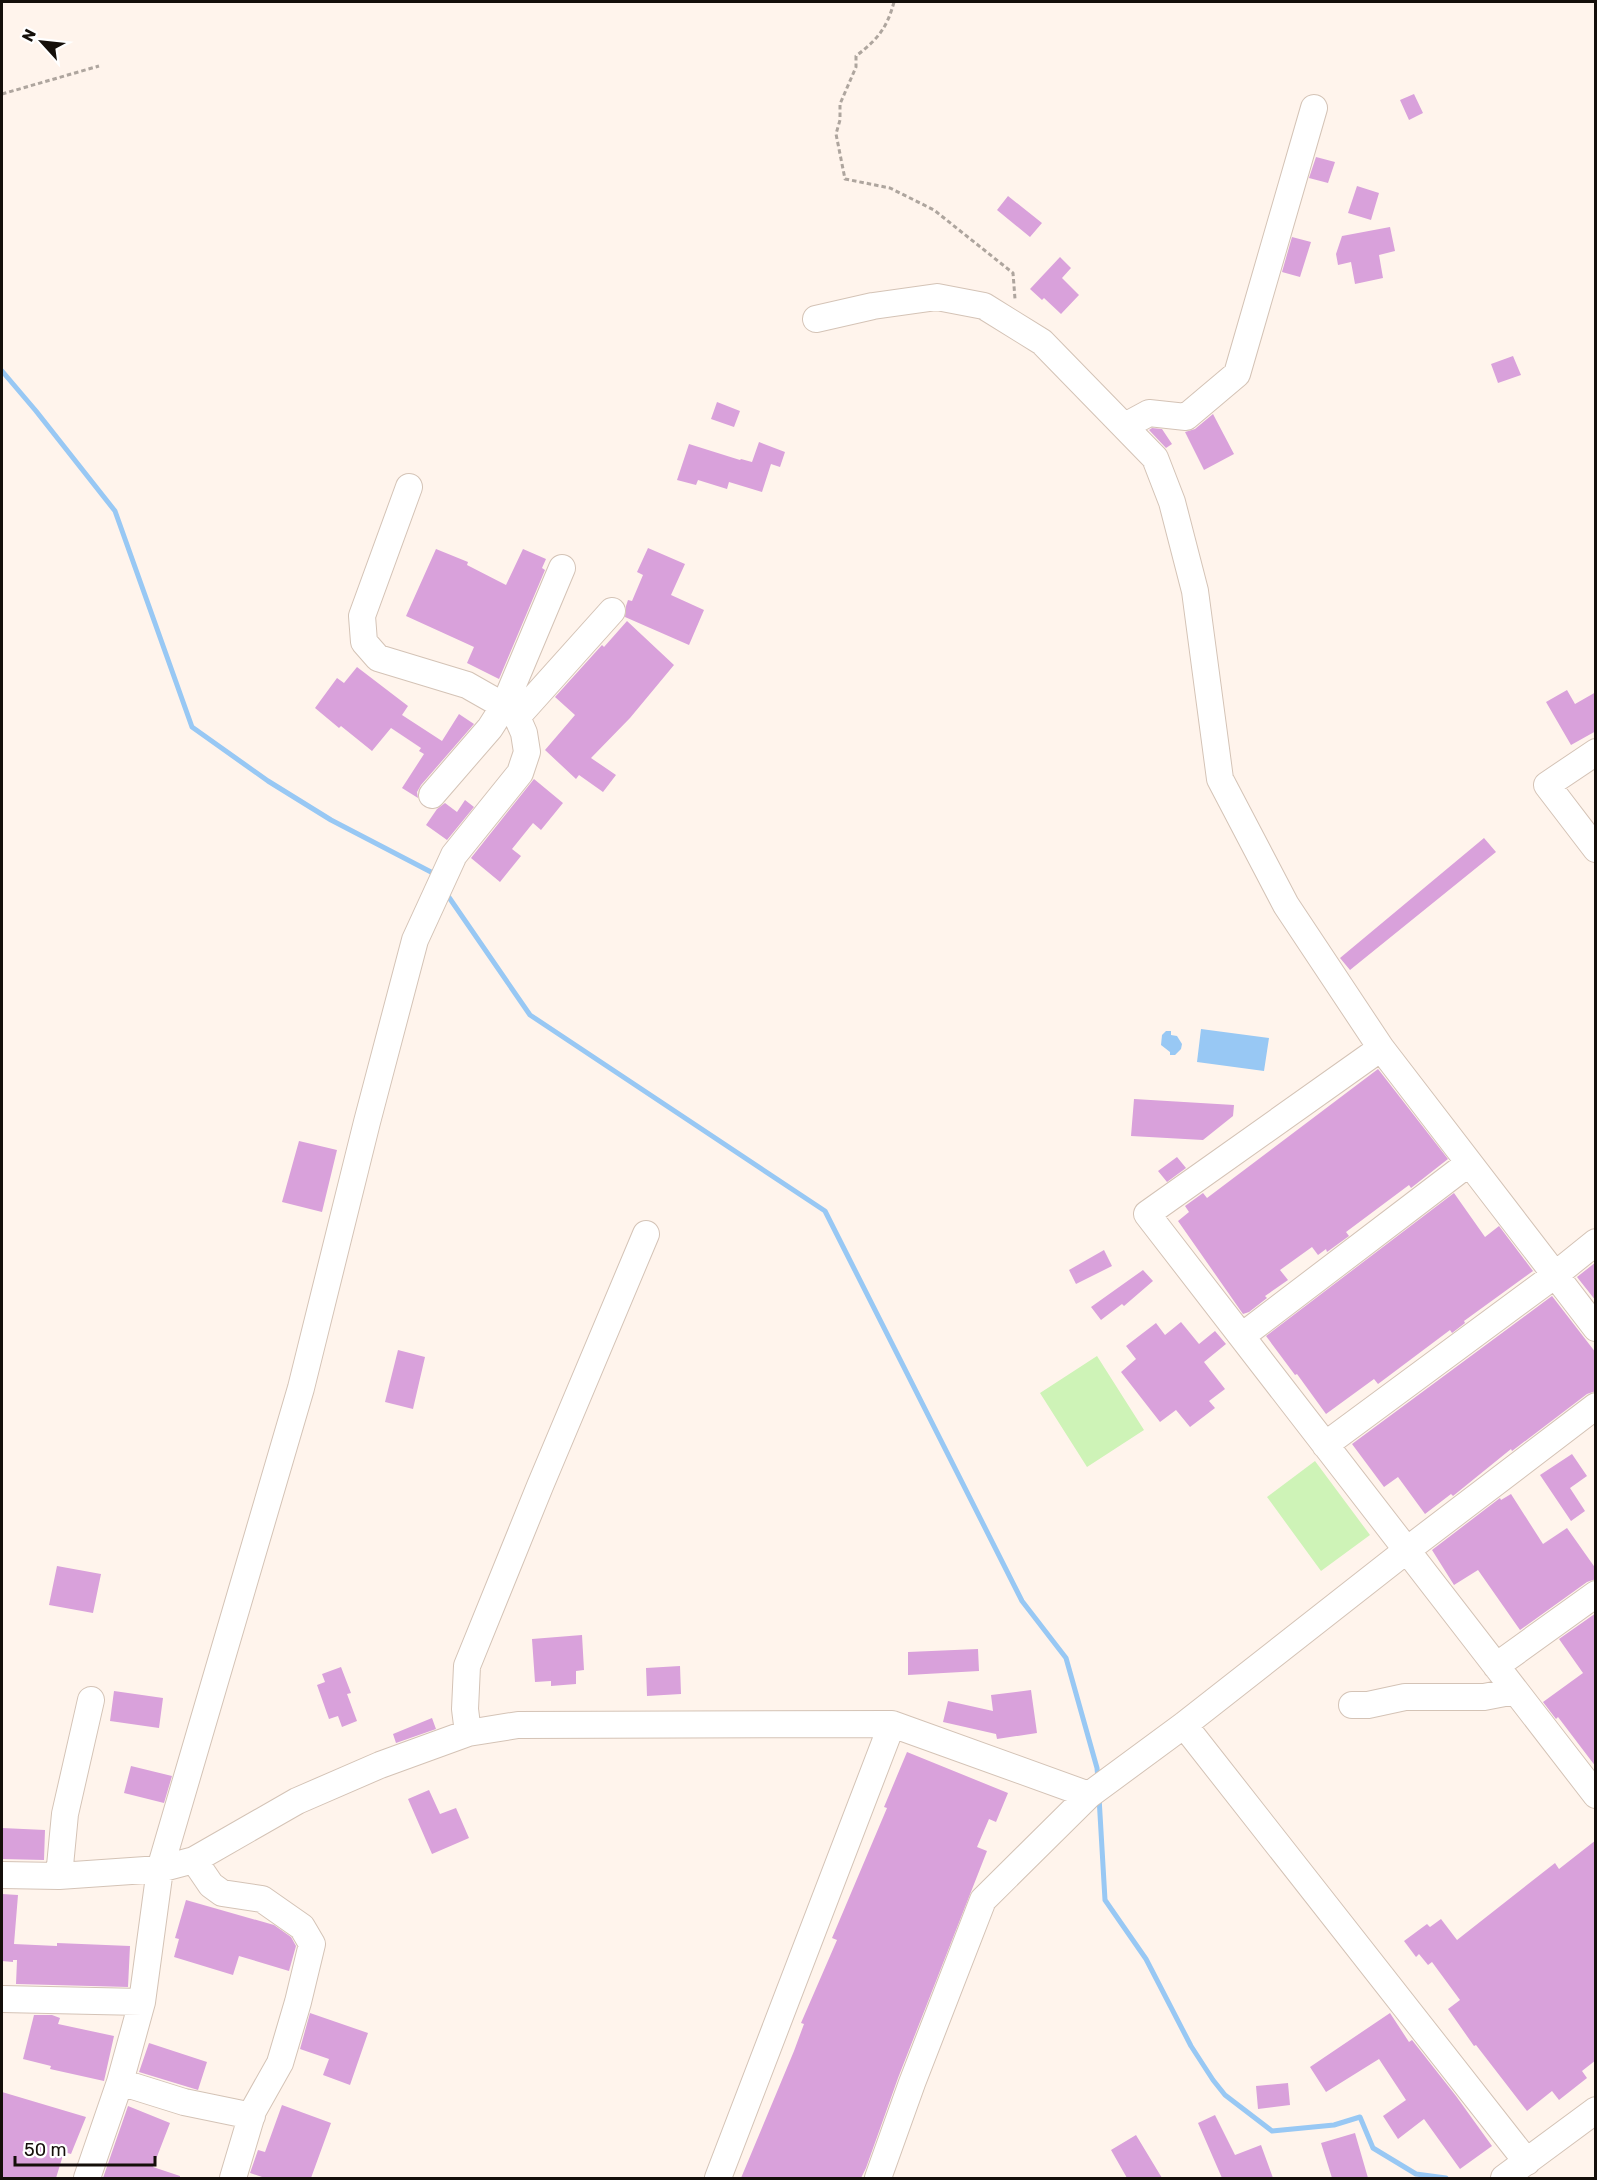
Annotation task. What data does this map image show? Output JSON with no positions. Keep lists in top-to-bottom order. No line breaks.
{"scale_bar":"50 m","north":"top left"}
